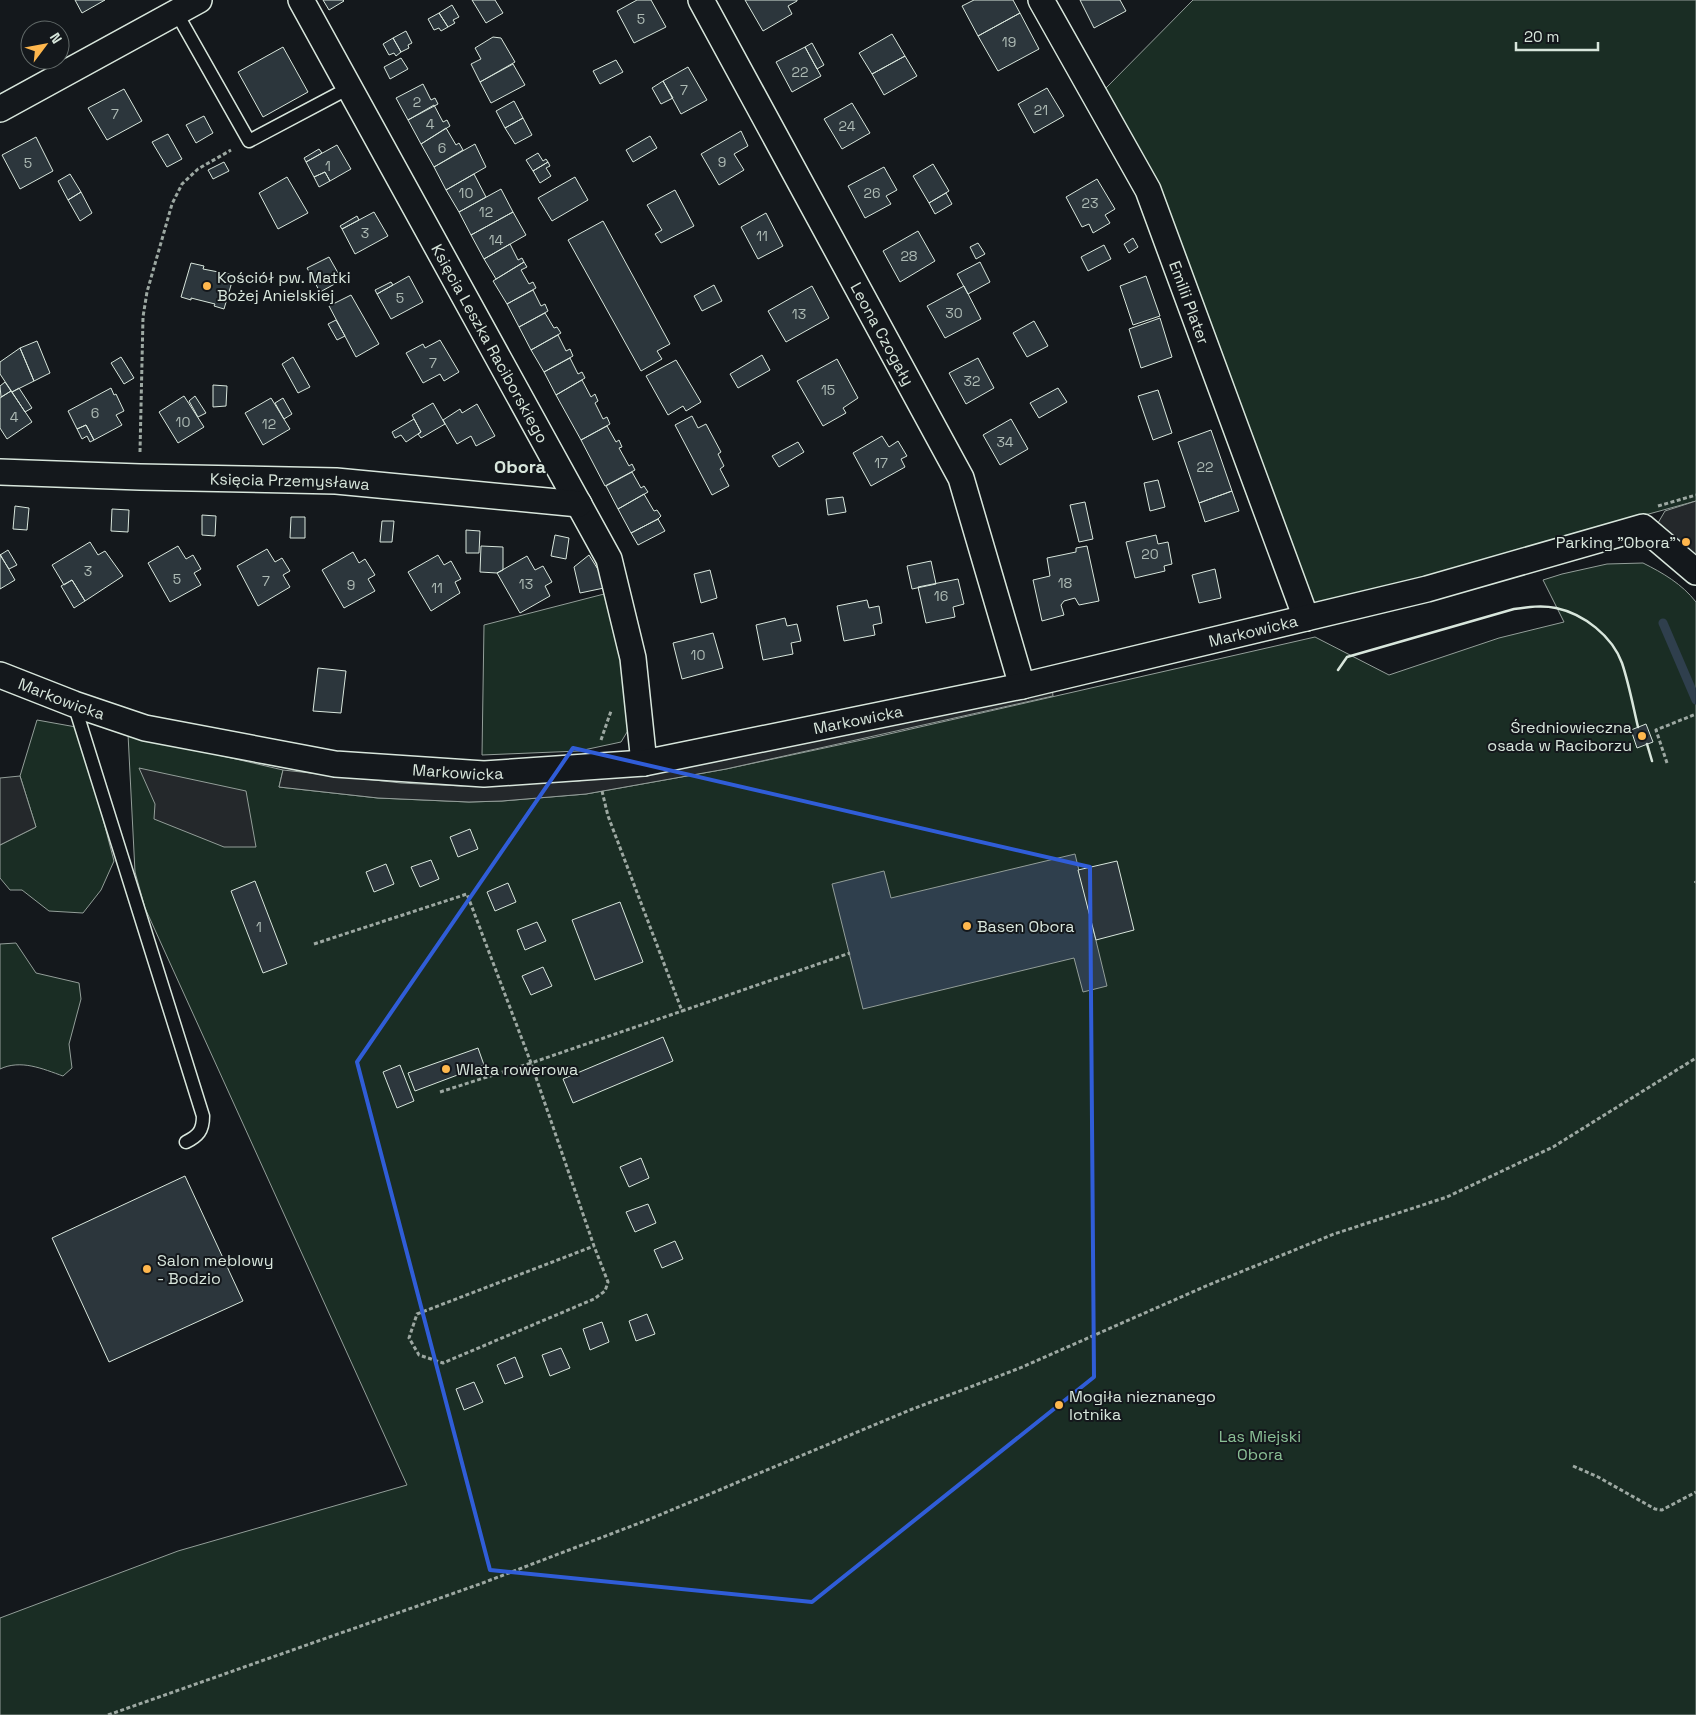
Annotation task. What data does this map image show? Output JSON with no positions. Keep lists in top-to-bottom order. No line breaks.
{"streets":{"street":["Emilii Plater","Leona Czogały","Księcia Leszka Raciborskiego","Księcia Przemysława","Markowicka"]},"crossings":[["Emilii Plater","Markowicka"],["Leona Czogały","Markowicka"],["Księcia Leszka Raciborskiego","Księcia Przemysława"],["Księcia Leszka Raciborskiego","Markowicka"]],"districts":["Obora"],"parks":["Las Miejski Obora"],"places":["Kościół pw. Matki Bożej Anielskiej","Parking \"Obora\"","Średniowieczna osada w Raciborzu","Basen Obora","WIata rowerowa","Salon meblowy - Bodzio","Mogiła nieznanego lotnika"],"house_numbers":["5","19","22","7","2","21","7","4","24","6","9","5","1","10","26","23","12","3","11","14","28","5","30","13","7","32","15","6","4","10","12","34","17","22","20","3","5","7","18","13","9","11","16","10","1"],"scale_bar":"20 m","north":"top right"}
